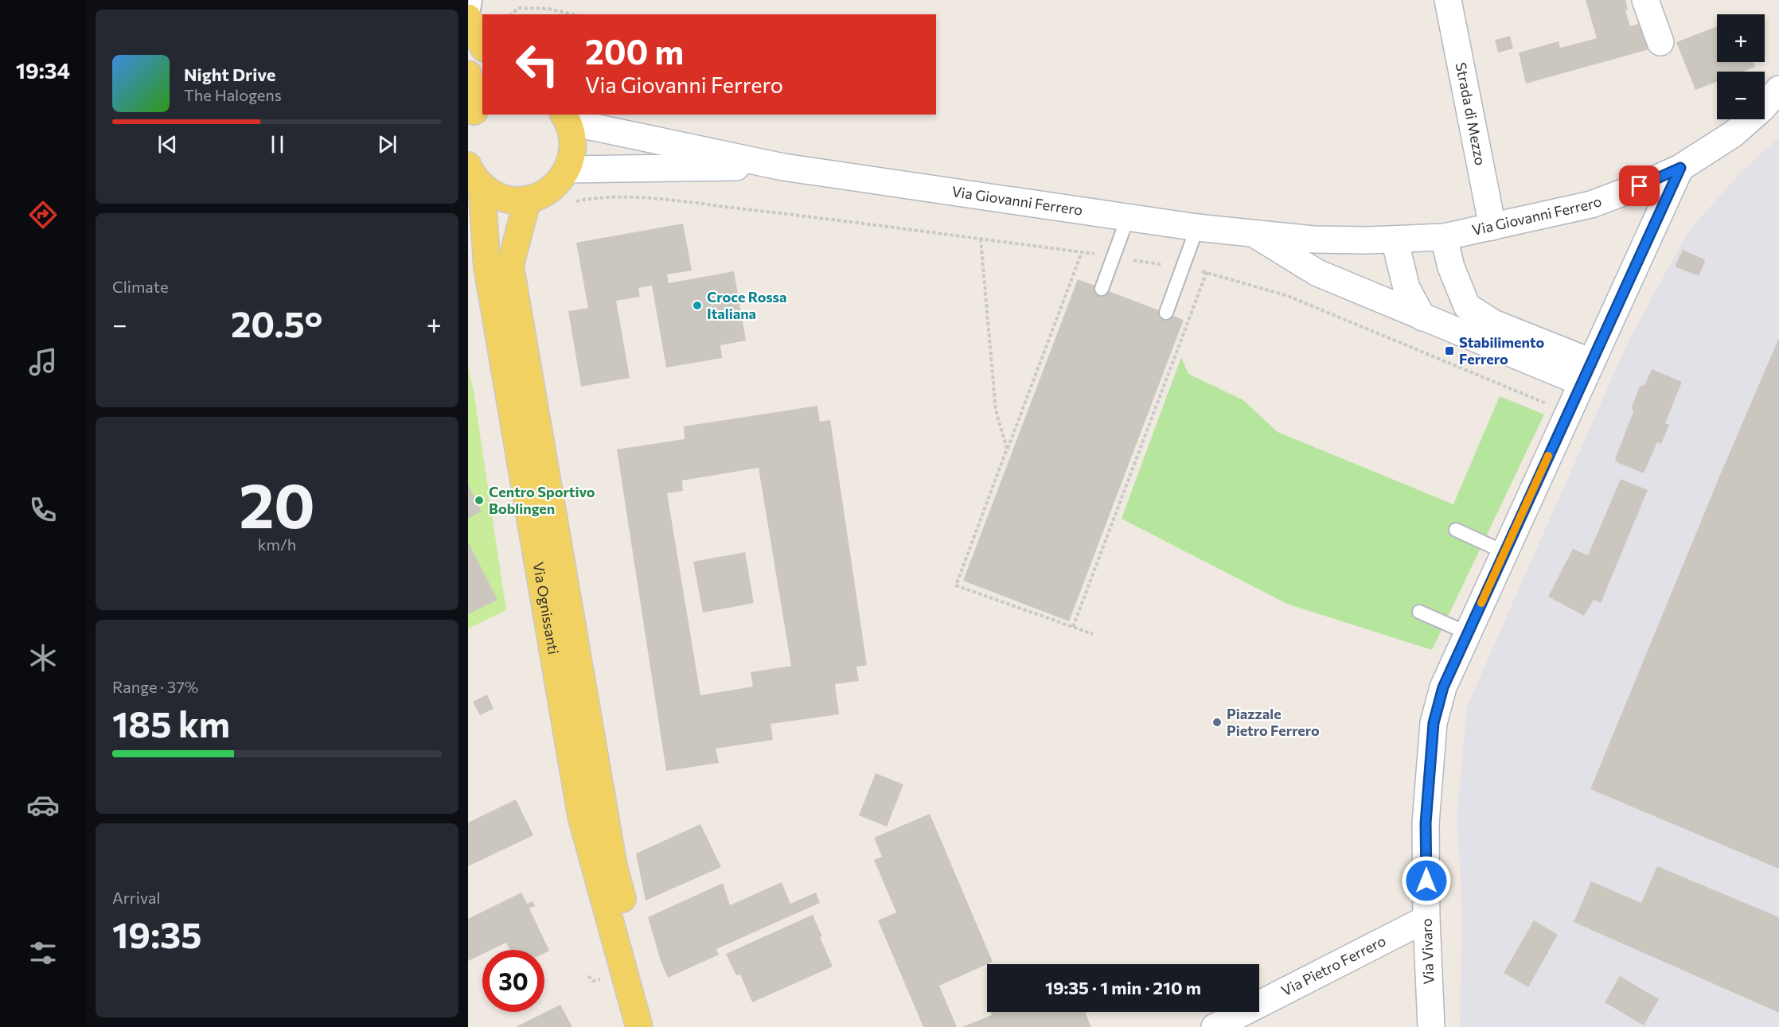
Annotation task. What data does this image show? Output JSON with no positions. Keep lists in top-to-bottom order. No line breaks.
{"streets":{"main road":["Via Ognissanti"],"street":["Strada di Mezzo","Via Giovanni Ferrero","Via Vivaro","Via Pietro Ferrero"]},"crossings":[["Strada di Mezzo","Via Giovanni Ferrero"],["Via Giovanni Ferrero","Via Vivaro"],["Via Vivaro","Via Pietro Ferrero"]],"places":{"other":["Croce Rossa Italiana","Centro Sportivo Boblingen","Piazzale Pietro Ferrero"],"transit":["Stabilimento Ferrero"]},"page":{"tabs":"19:34","map_buttons":["+","−"],"turn":["200 m","Via Giovanni Ferrero"],"song":["Night Drive","The Halogens"],"tile":["Climate",["20","km/h"],["Range · 37%","185 km"],["Arrival","19:35"]],"heat":["−","20.5°","+"],"limit":"30","trip":"19:35 · 1 min · 210 m"}}
